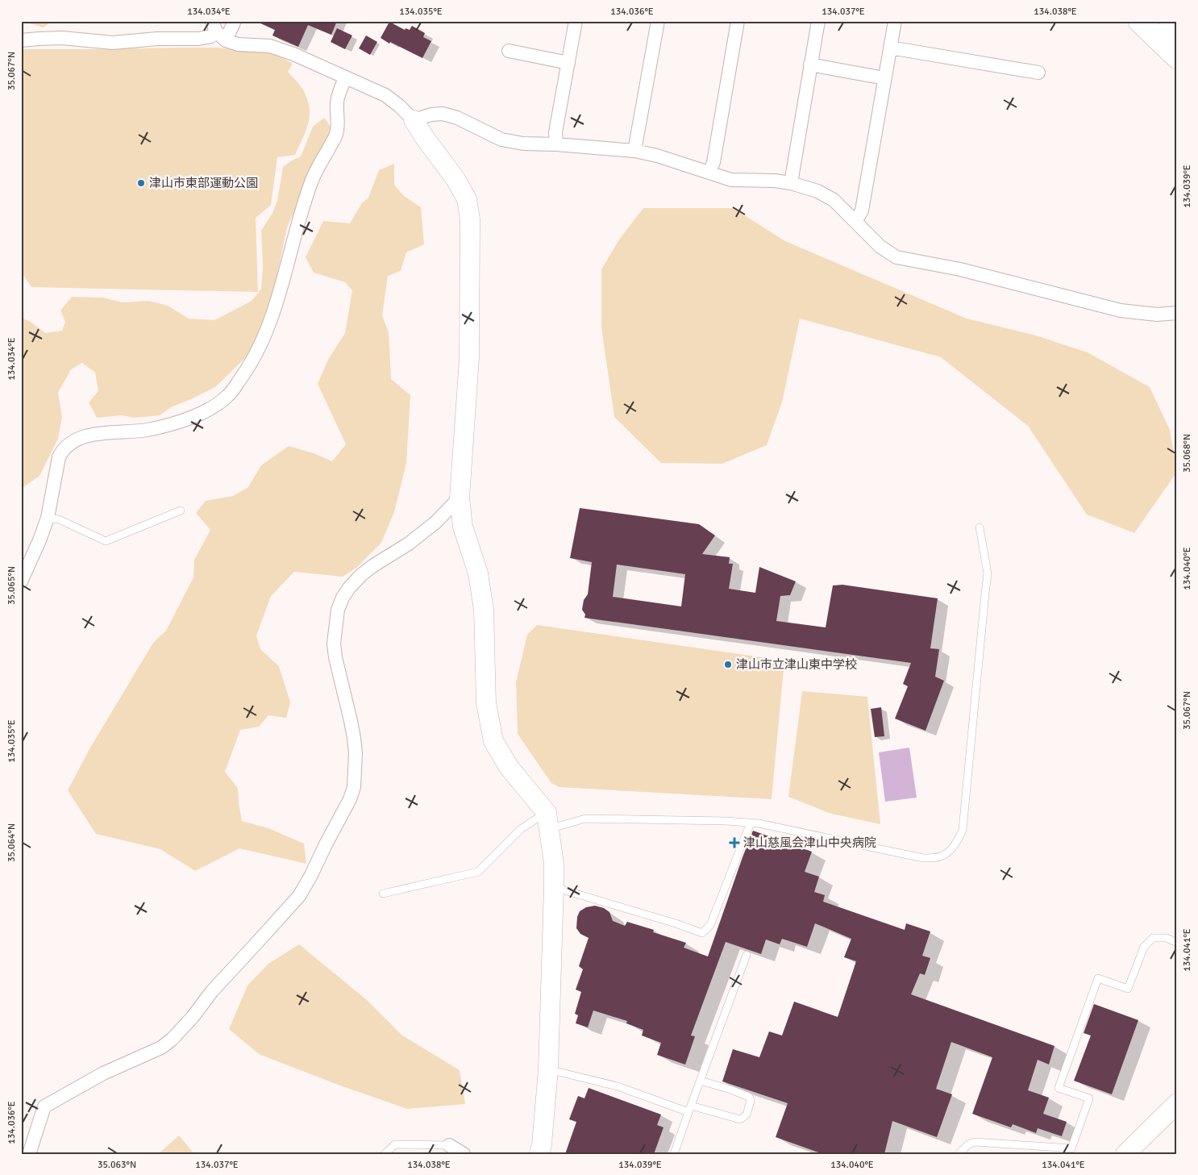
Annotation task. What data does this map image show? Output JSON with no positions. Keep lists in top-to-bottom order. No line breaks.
{"places":{"other":["津山市東部運動公園","津山市立津山東中学校"],"health":["津山慈風会津山中央病院"]},"coordinates":["134.034°E","134.035°E","134.036°E","134.037°E","134.038°E","35.067°N","134.039°E","35.068°N","134.040°E","35.065°N","35.064°N","134.041°E","35.063°N"]}
